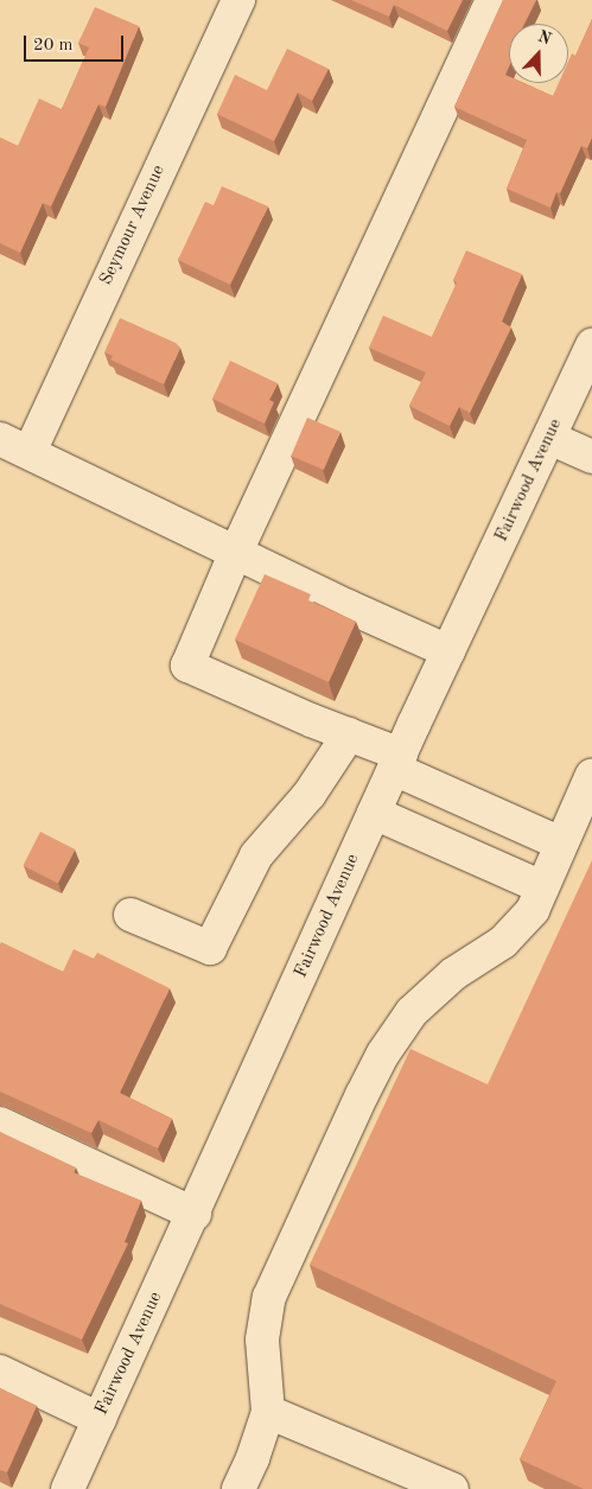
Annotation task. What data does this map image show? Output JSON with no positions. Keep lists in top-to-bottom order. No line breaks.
{"streets":{"street":["Seymour Avenue","Fairwood Avenue"]},"scale_bar":"20 m","north":"top"}
